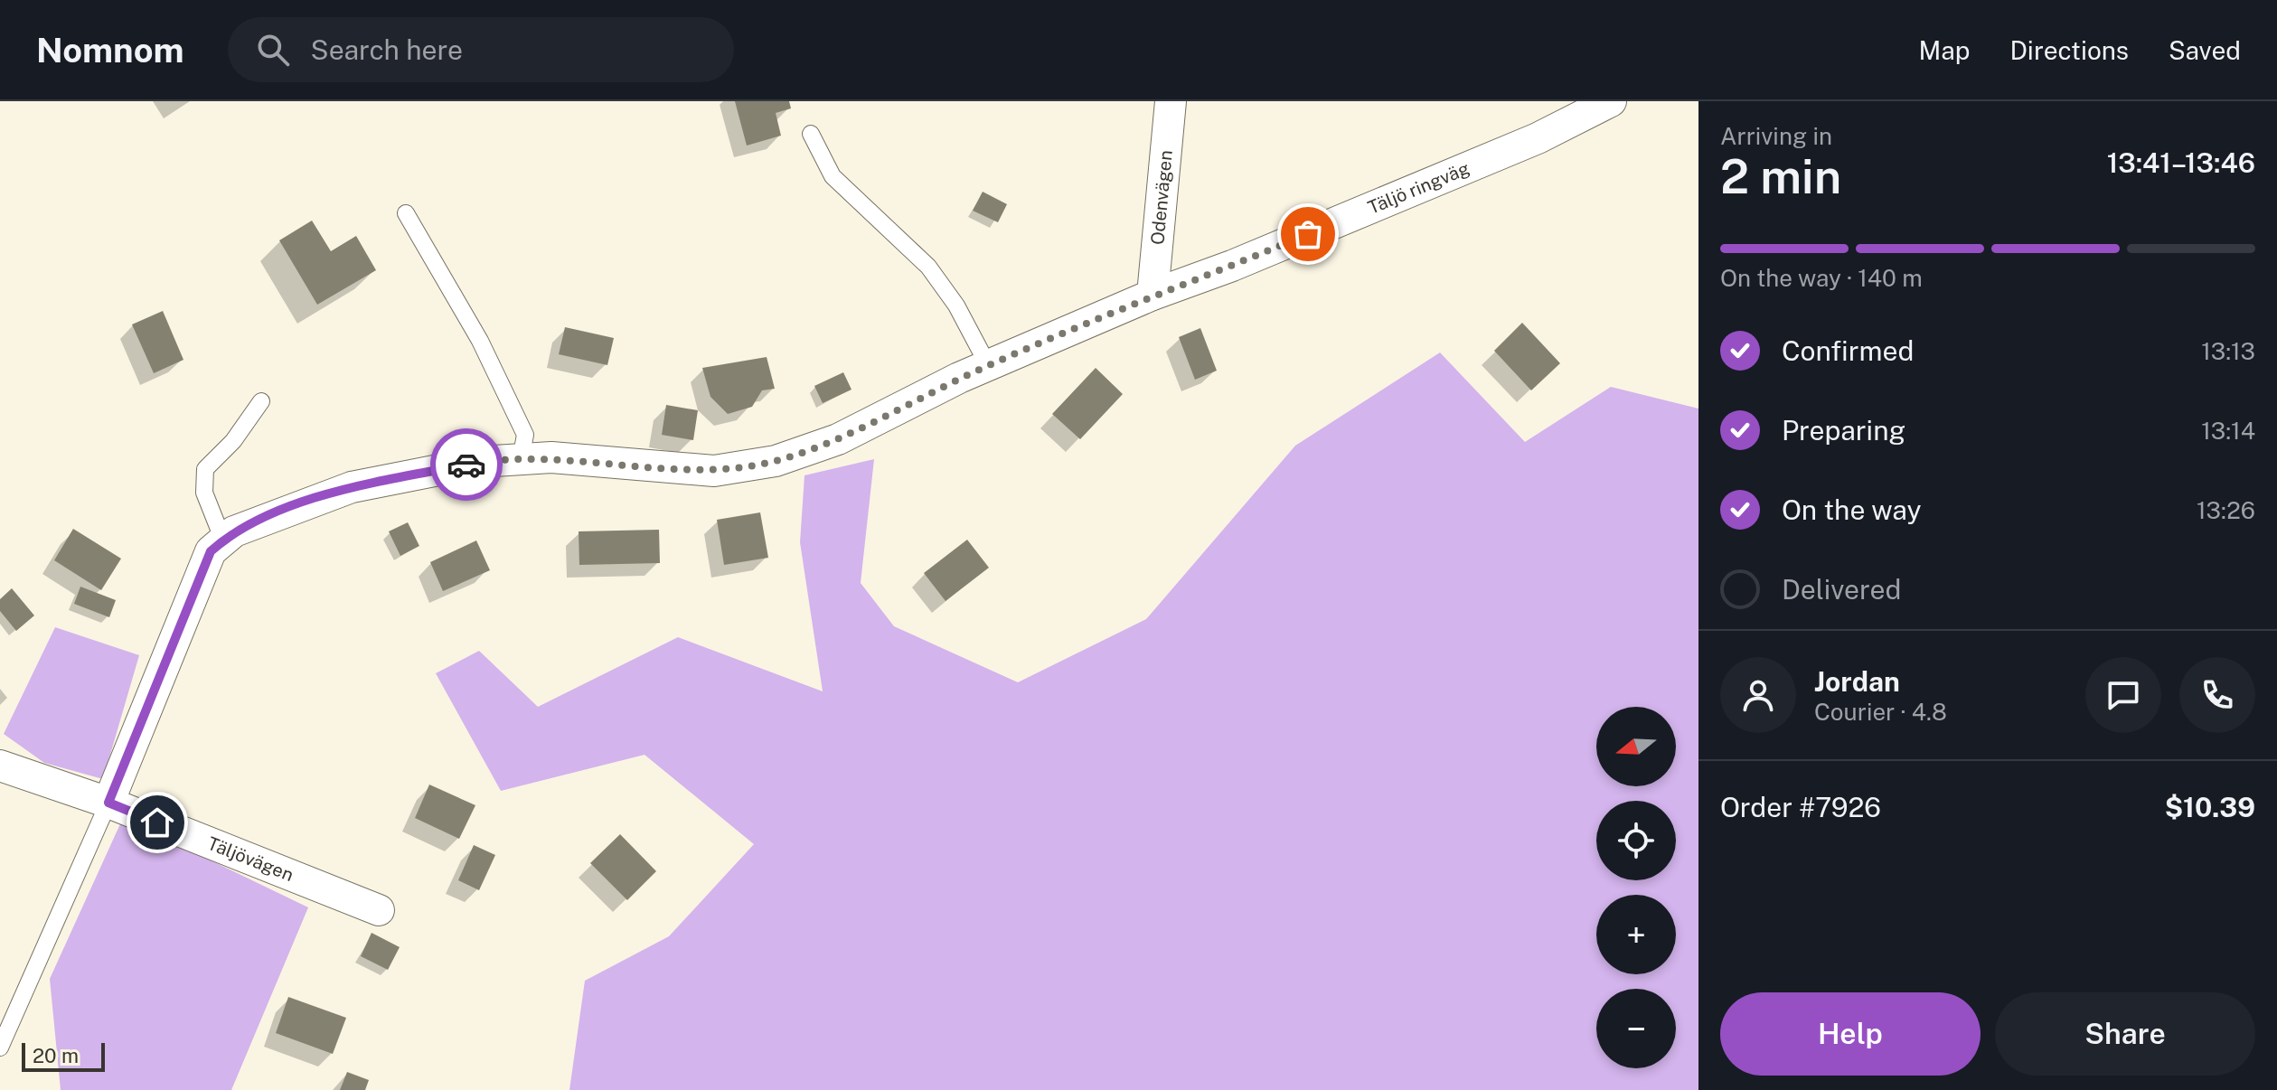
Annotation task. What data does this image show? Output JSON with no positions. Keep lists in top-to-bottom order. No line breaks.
{"streets":{"street":["Täljö ringväg","Odenvägen","Täljövägen"]},"crossings":[["Täljö ringväg","Odenvägen"],["Täljö ringväg","Täljövägen"]],"scale_bar":"20 m","north":"left","page":{"header":"Nomnom","search":"Search here","nav":["Map","Directions","Saved"],"heading":["2 min","Arriving in","13:41–13:46"],"panel":["Jordan","Courier · 4.8","Order #7926","$10.39"],"bar":"On the way · 140 m","list":[["Confirmed","13:13"],["Preparing","13:14"],["On the way","13:26"],"Delivered"],"map_buttons":["+","−"],"buttons":["Help","Share"],"scale":"20 m"}}
